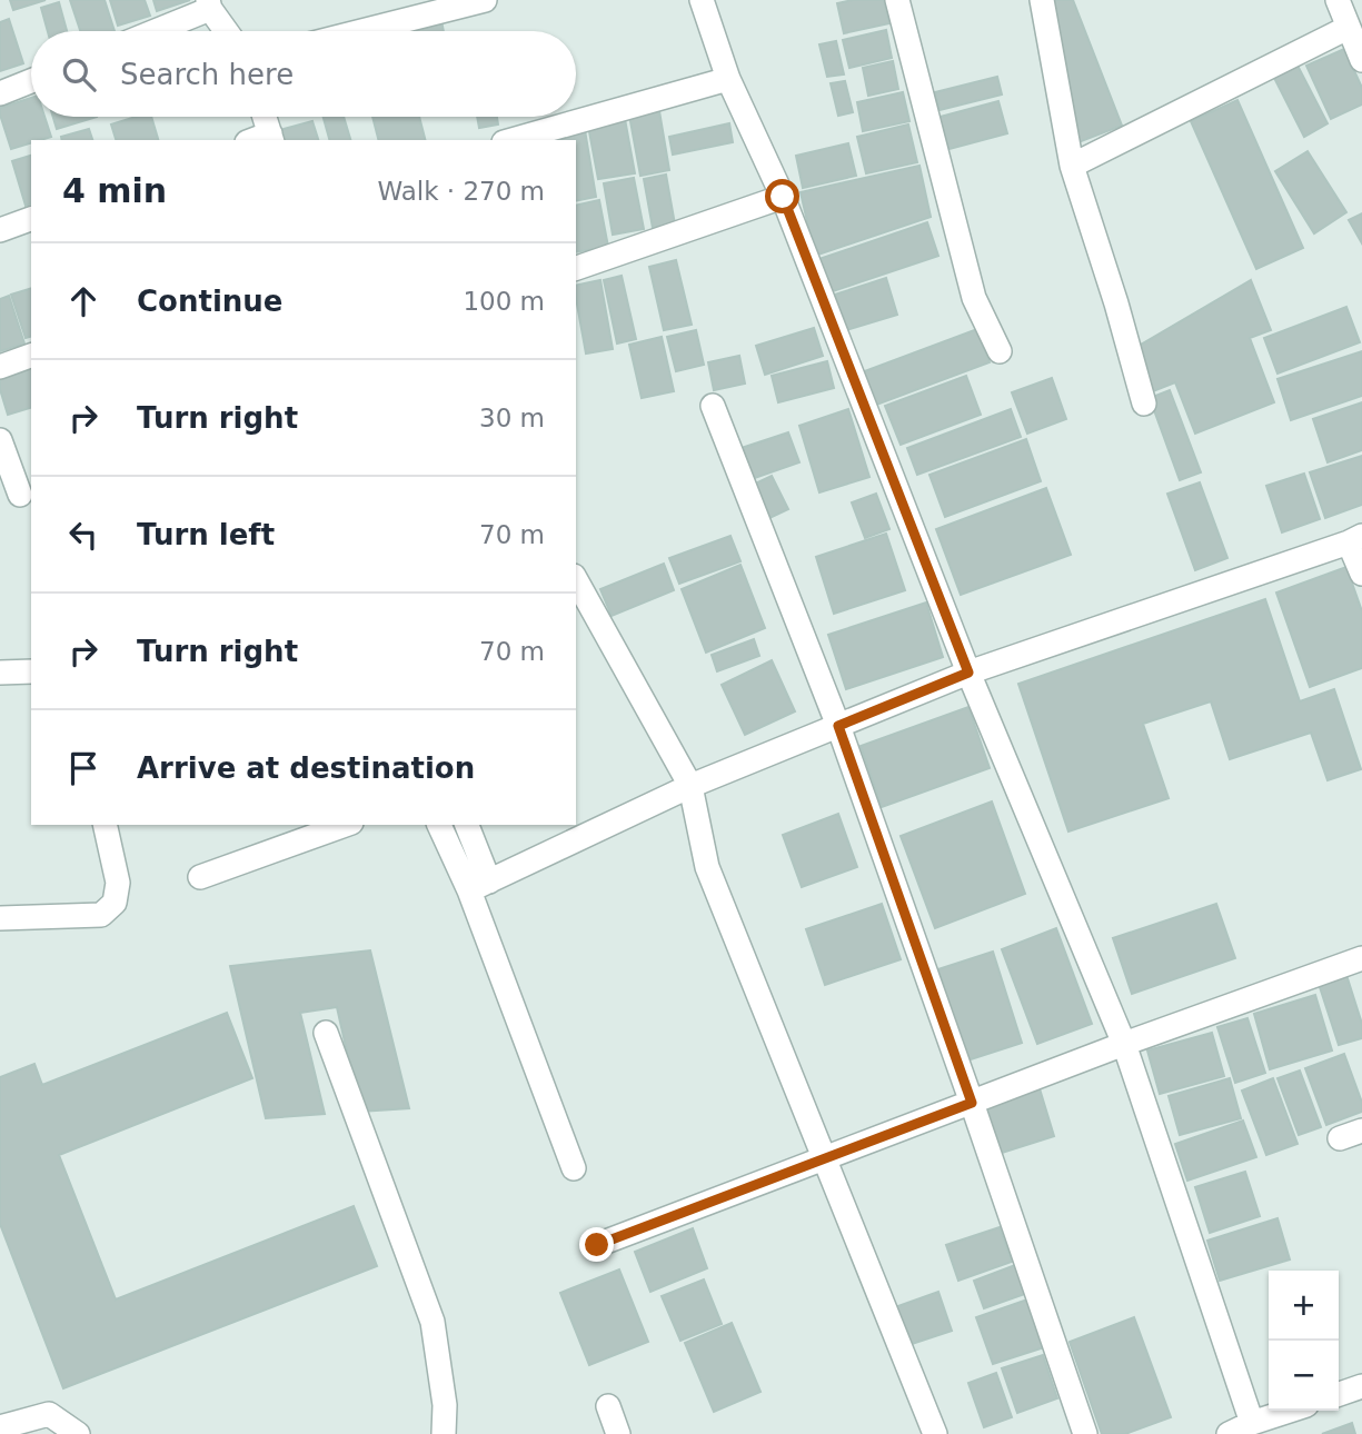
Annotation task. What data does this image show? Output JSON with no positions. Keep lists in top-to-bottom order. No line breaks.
{"page":{"search":"Search here","heading":["4 min","Walk · 270 m"],"list":[["Continue","100 m"],["Turn right","30 m"],["Turn left","70 m"],["Turn right","70 m"],"Arrive at destination"],"map_buttons":["+","−"]}}
